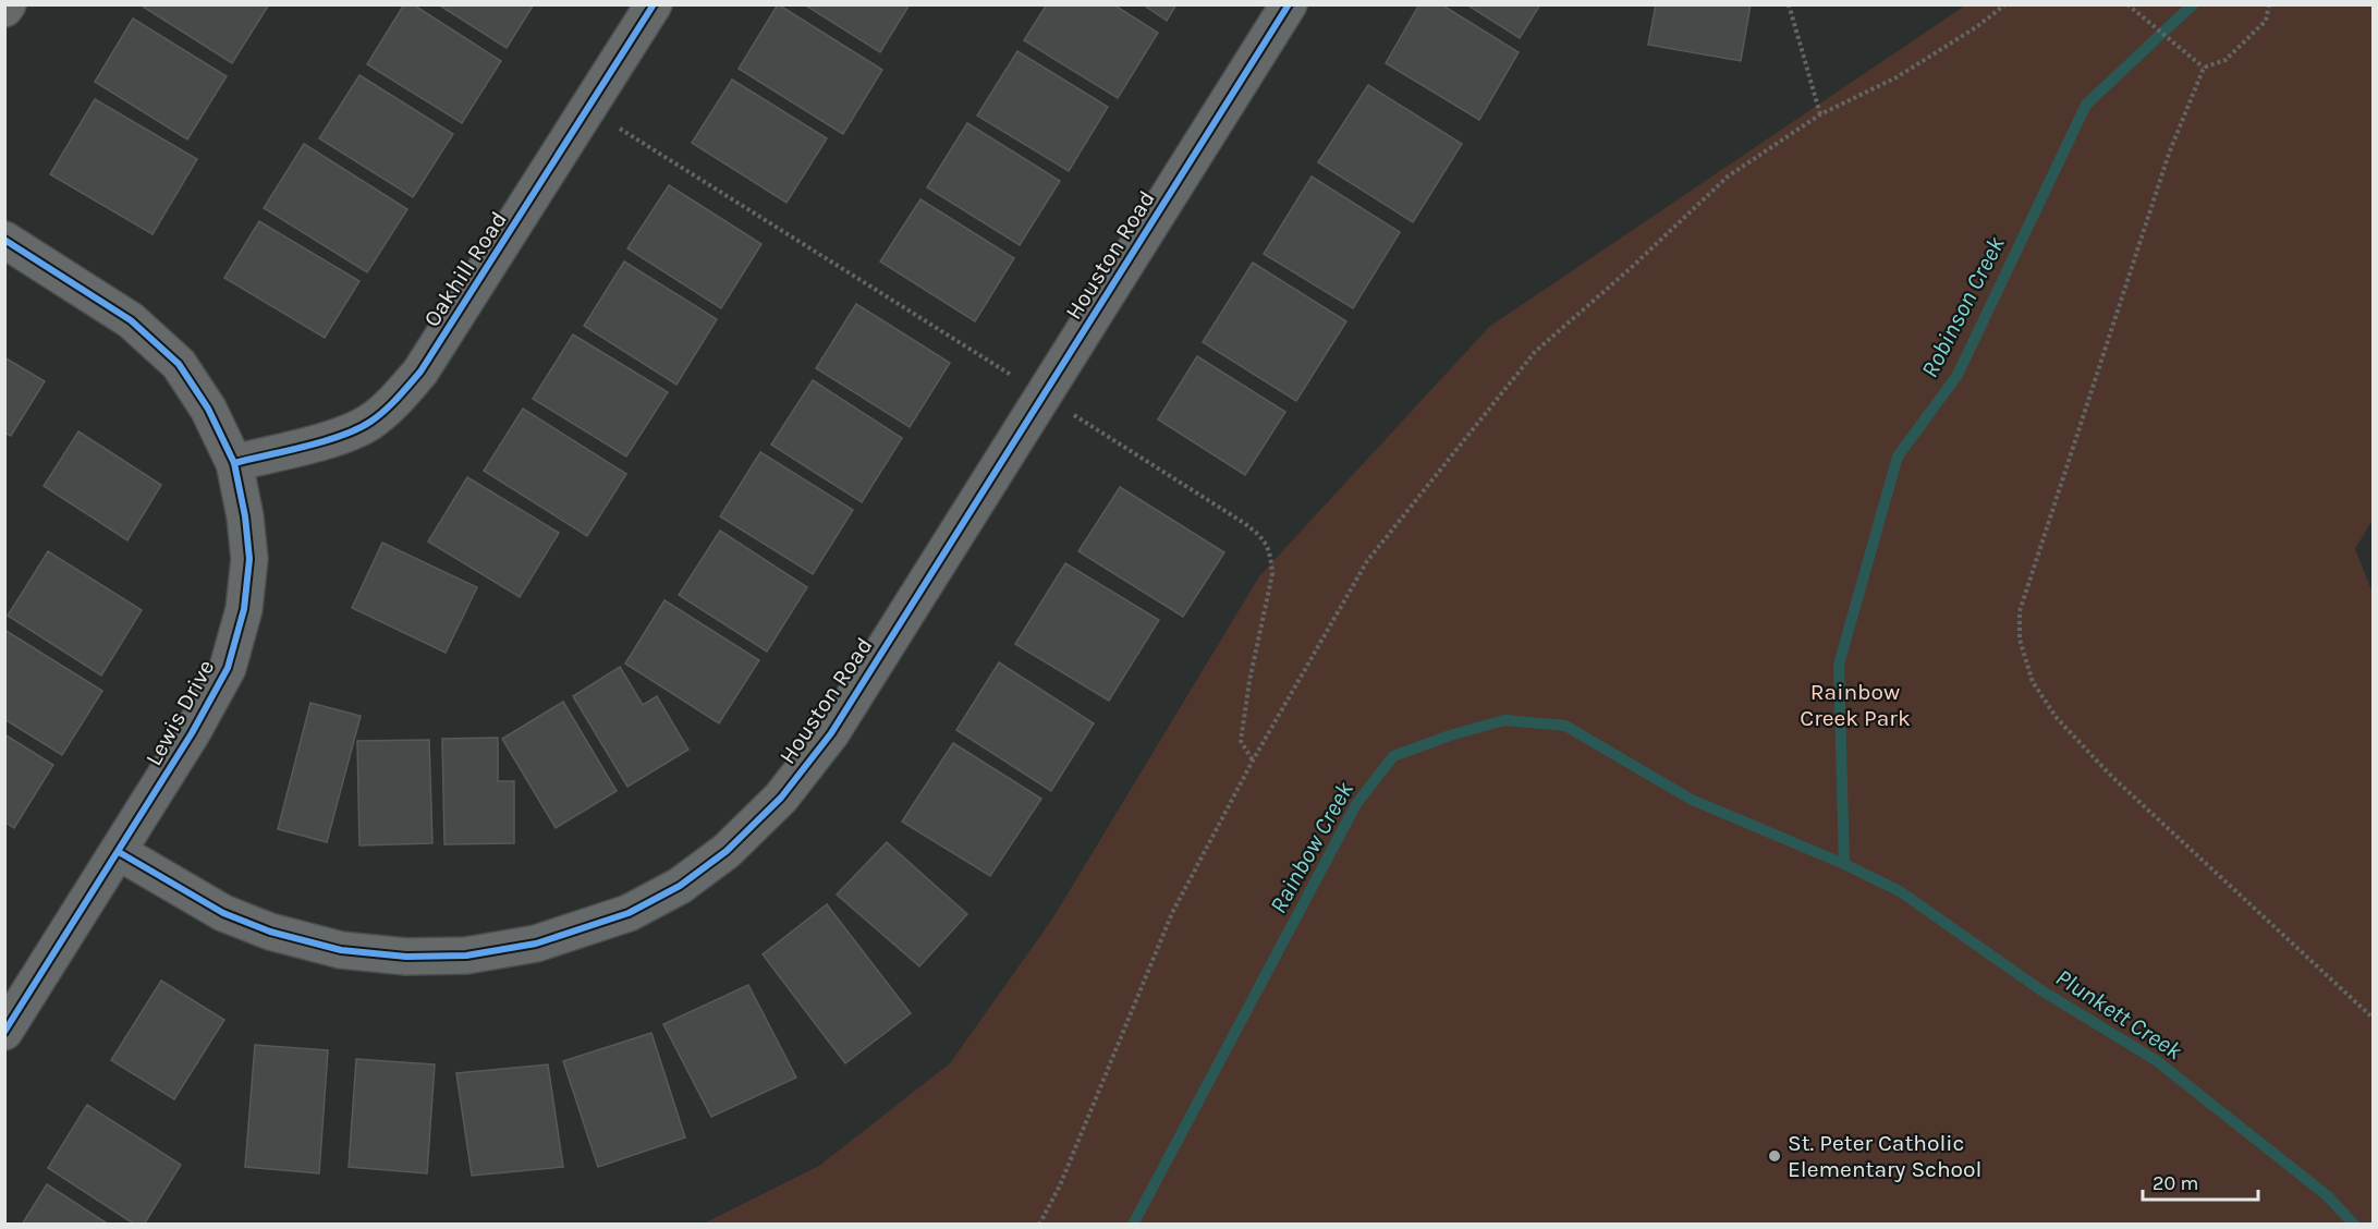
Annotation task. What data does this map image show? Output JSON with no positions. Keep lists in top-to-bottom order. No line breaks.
{"streets":{"street":["Houston Road","Oakhill Road","Lewis Drive"]},"crossings":[["Houston Road","Lewis Drive"],["Oakhill Road","Lewis Drive"]],"water":["Robinson Creek","Rainbow Creek","Plunkett Creek"],"parks":["Rainbow Creek Park"],"places":["St. Peter Catholic Elementary School"],"scale_bar":"20 m"}
